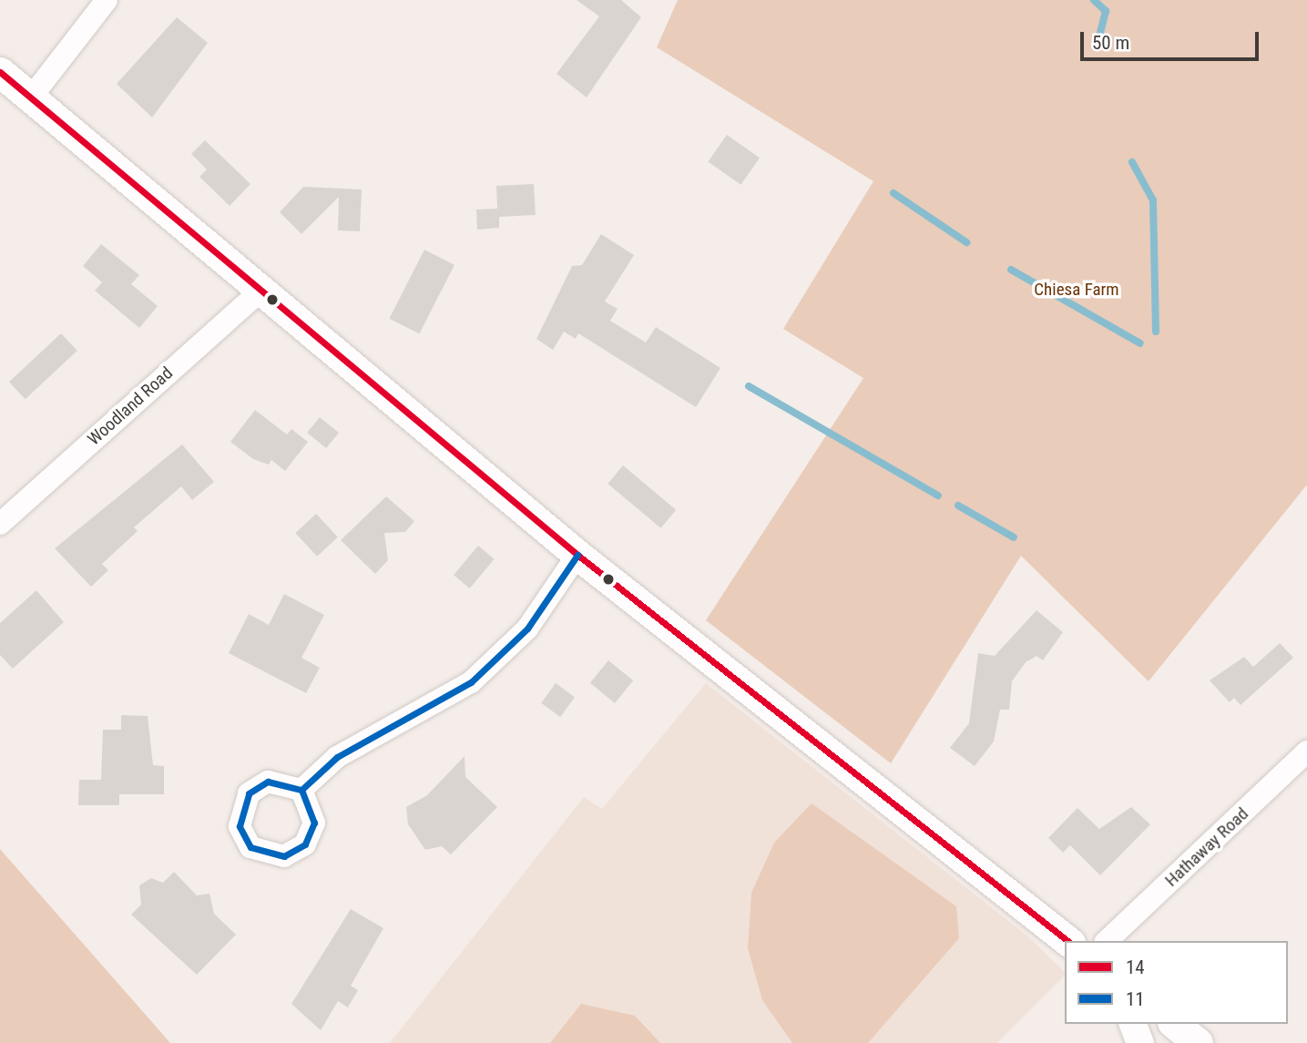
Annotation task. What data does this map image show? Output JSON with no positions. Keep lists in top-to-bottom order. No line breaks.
{"streets":{"street":["Woodland Road","Hathaway Road"]},"parks":["Chiesa Farm"],"lines":["transit line 14","transit line 11"],"legend":["14","11"],"scale_bar":"50 m"}
